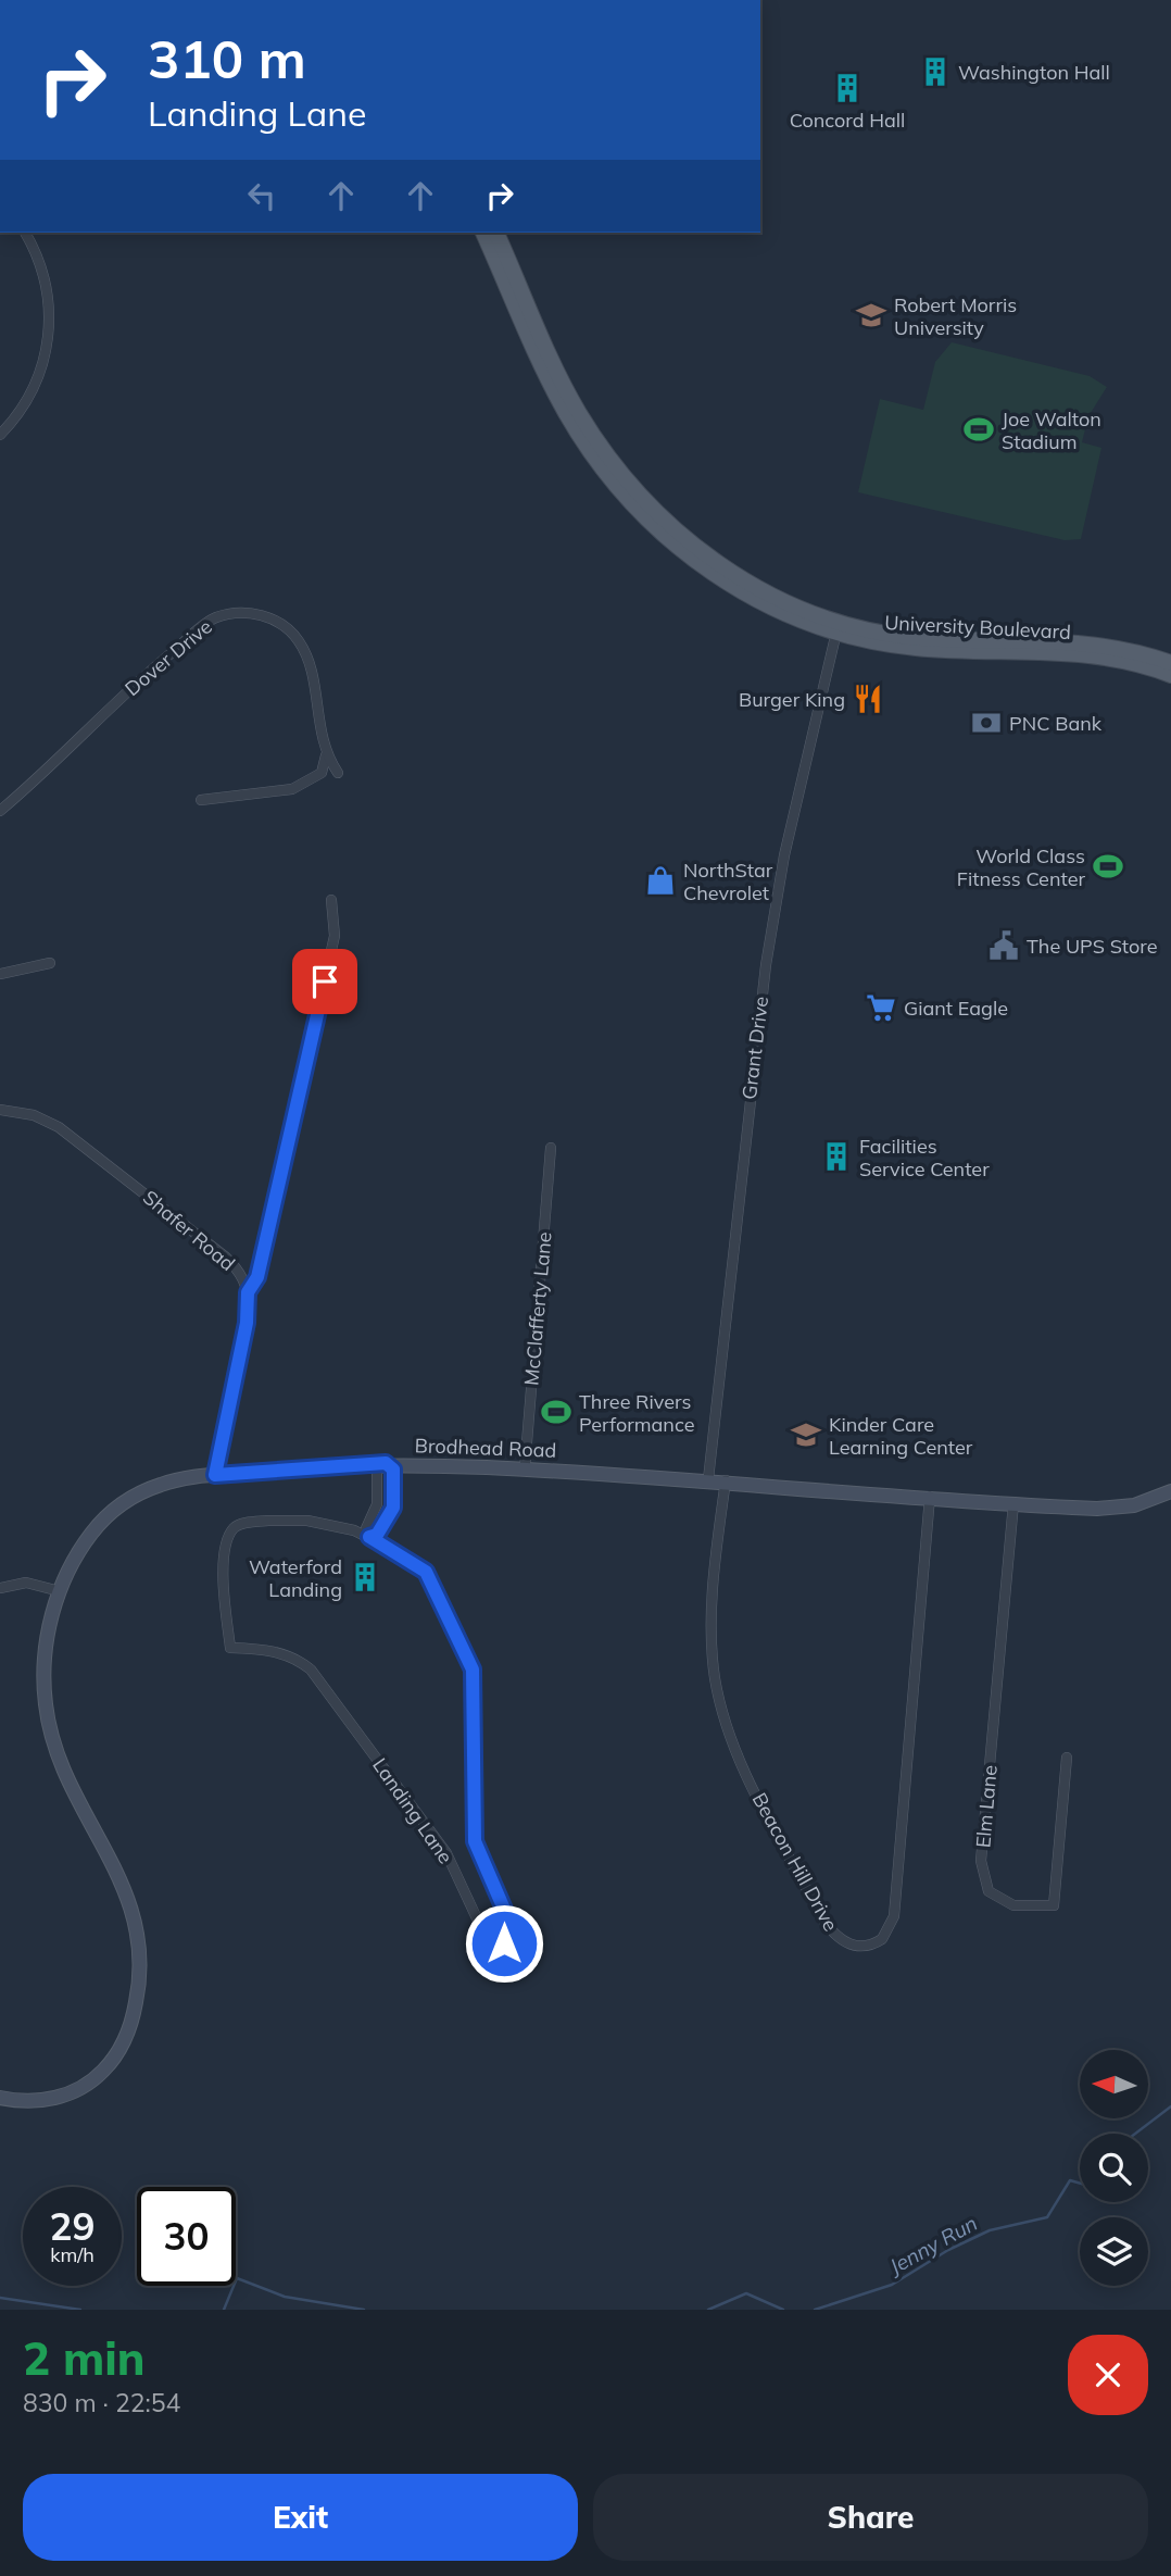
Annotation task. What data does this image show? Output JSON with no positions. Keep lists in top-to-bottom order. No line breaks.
{"streets":{"main road":["University Boulevard","Brodhead Road"],"street":["Dover Drive","Grant Drive","Shafer Road","McClafferty Lane","Elm Lane","Landing Lane","Beacon Hill Drive"]},"crossings":[["University Boulevard","Grant Drive"],["Grant Drive","Brodhead Road"],["Shafer Road","Brodhead Road"],["McClafferty Lane","Brodhead Road"],["Brodhead Road","Elm Lane"],["Brodhead Road","Beacon Hill Drive"]],"water":["Jenny Run"],"places":{"building":["Washington Hall","Concord Hall","Facilities Service Center","Waterford Landing"],"school or university":["Robert Morris University","Kinder Care Learning Center"],"sports":["Joe Walton Stadium","World Class Fitness Center","Three Rivers Performance"],"restaurant":["Burger King"],"bank":["PNC Bank"],"shop":["NorthStar Chevrolet"],"public building":["The UPS Store"],"supermarket":["Giant Eagle"]},"north":"left","page":{"turn":["310 m","Landing Lane"],"speed":"29 km/h","limit":"30","heading":["2 min","830 m · 22:54"],"buttons":["Exit","Share"]}}
